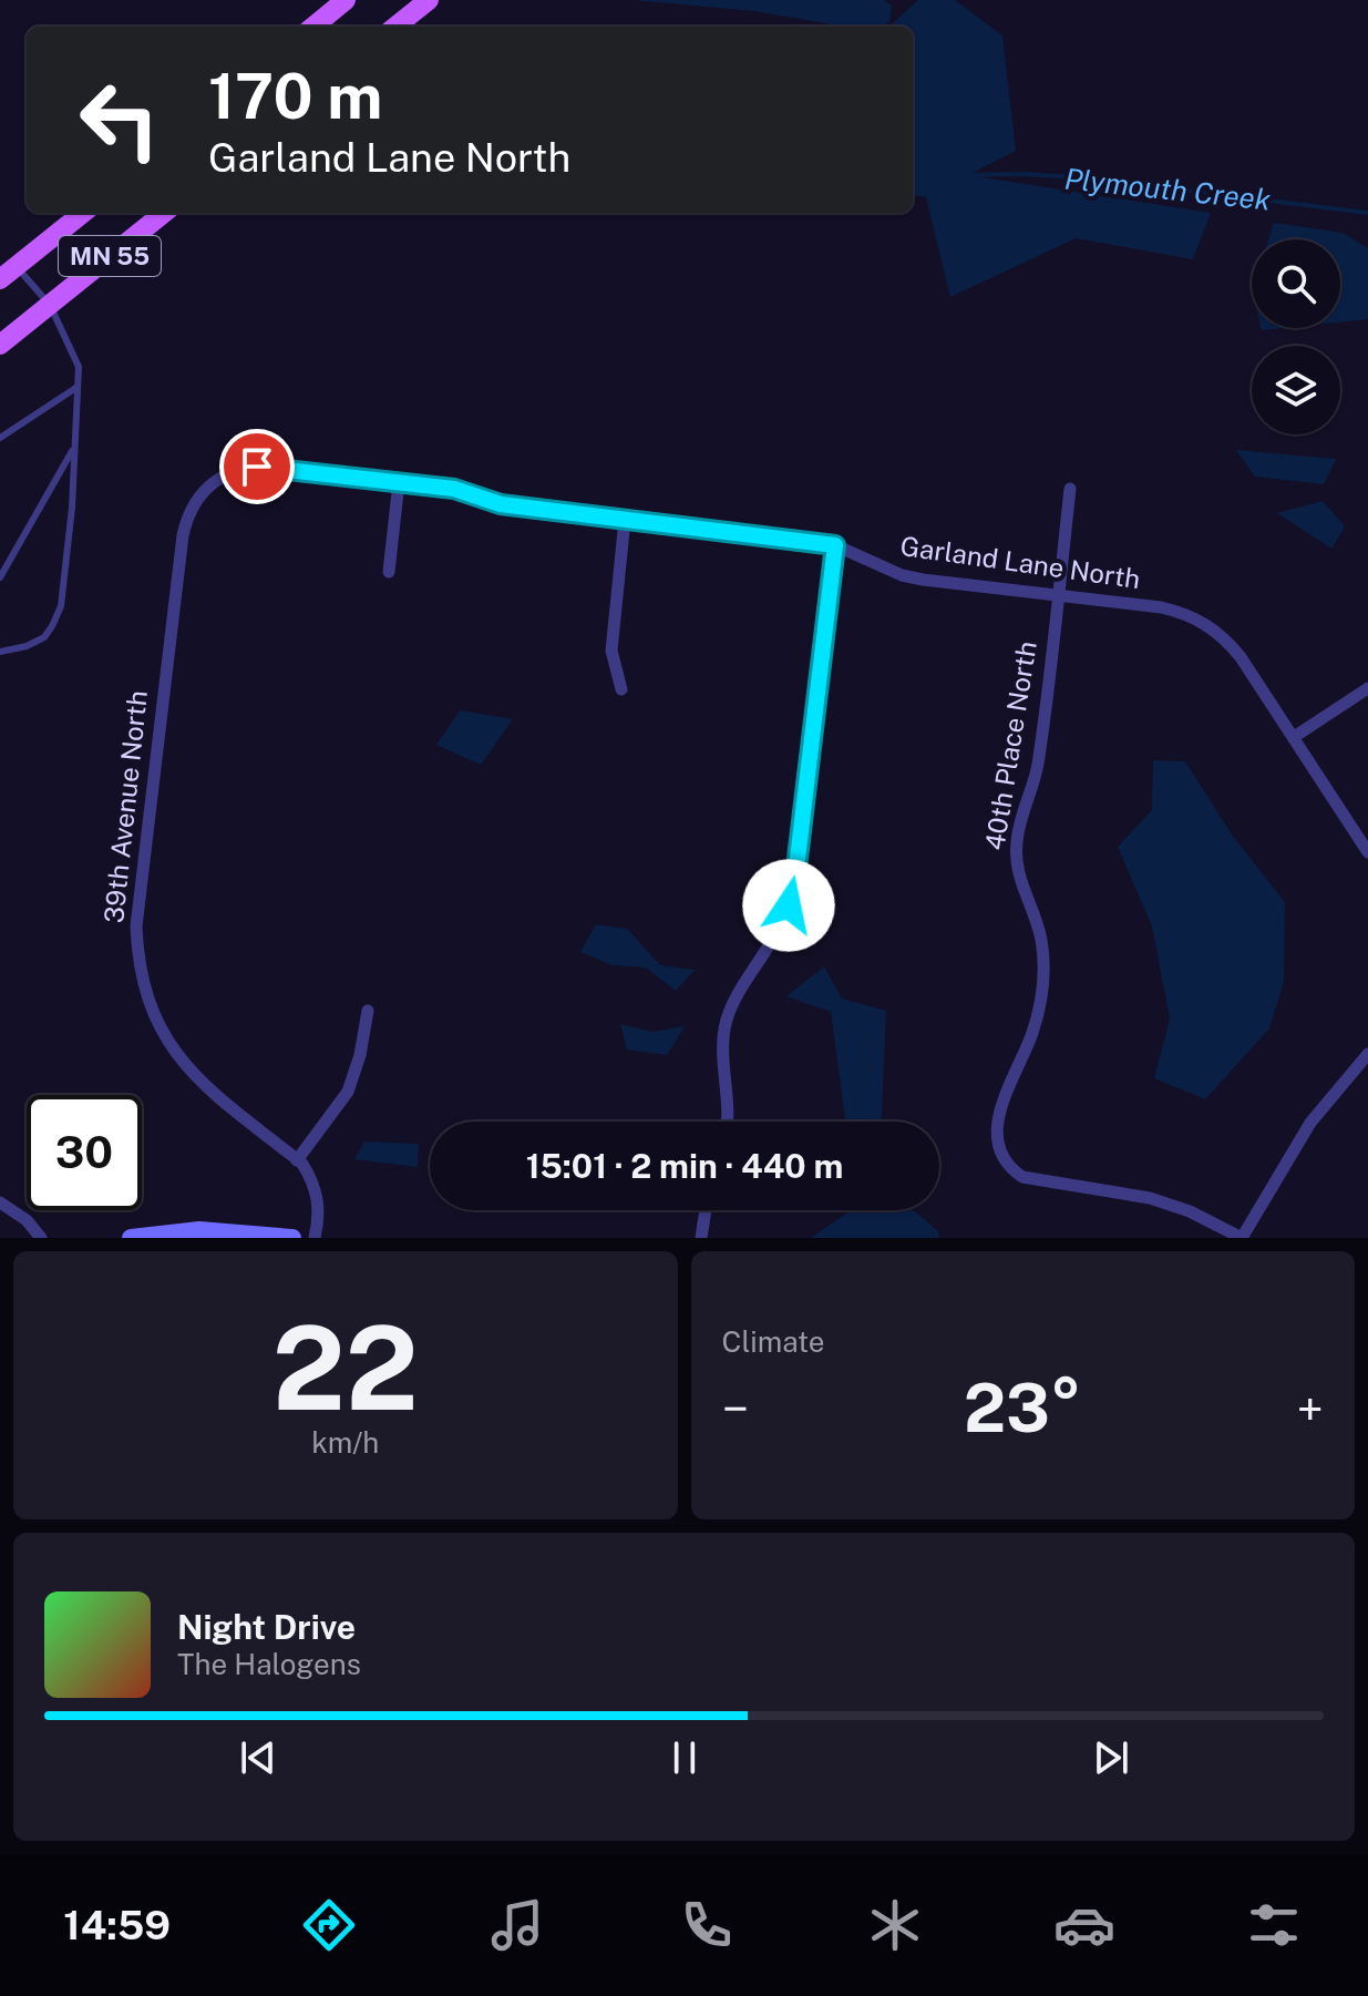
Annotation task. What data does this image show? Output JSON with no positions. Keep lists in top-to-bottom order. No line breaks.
{"streets":{"main road":["MN 55"],"street":["Garland Lane North","40th Place North","39th Avenue North"]},"crossings":[["Garland Lane North","40th Place North"],["Garland Lane North","39th Avenue North"]],"water":["Plymouth Creek"],"page":{"turn":["170 m","Garland Lane North"],"limit":"30","trip":"15:01 · 2 min · 440 m","tile":[["22","km/h"],"Climate"],"heat":["−","23°","+"],"song":["Night Drive","The Halogens"],"tabs":"14:59"}}
